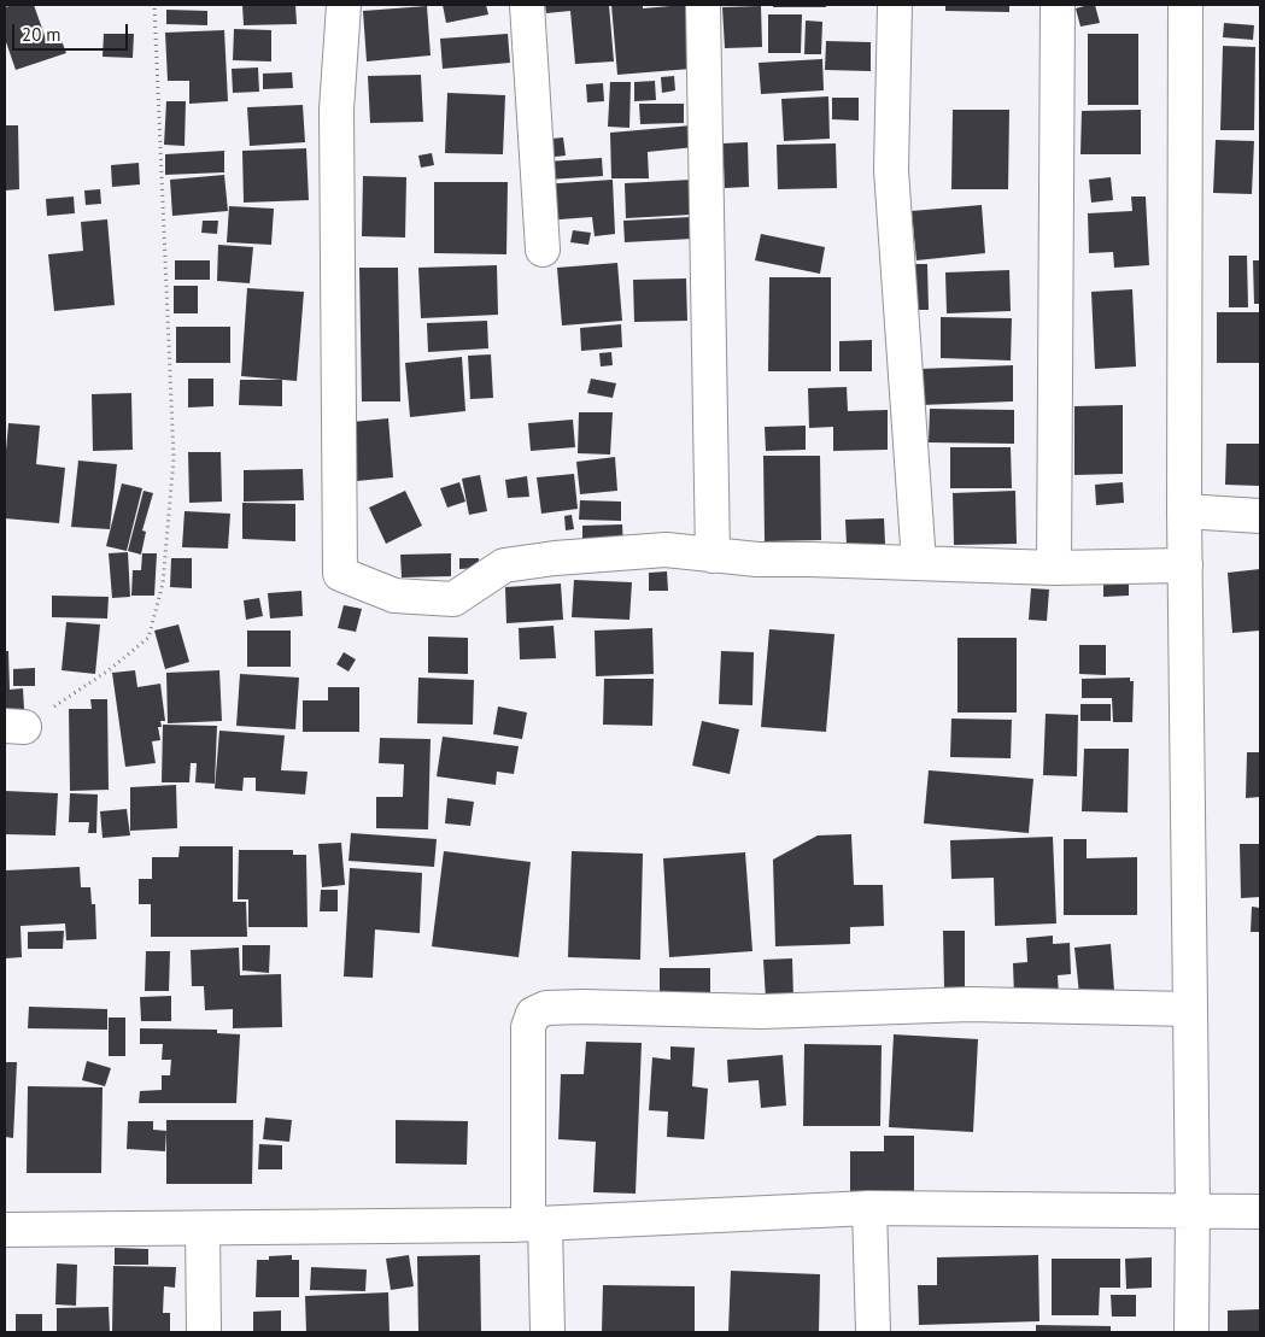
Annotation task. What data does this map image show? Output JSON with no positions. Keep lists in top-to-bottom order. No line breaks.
{"scale_bar":"20 m"}
